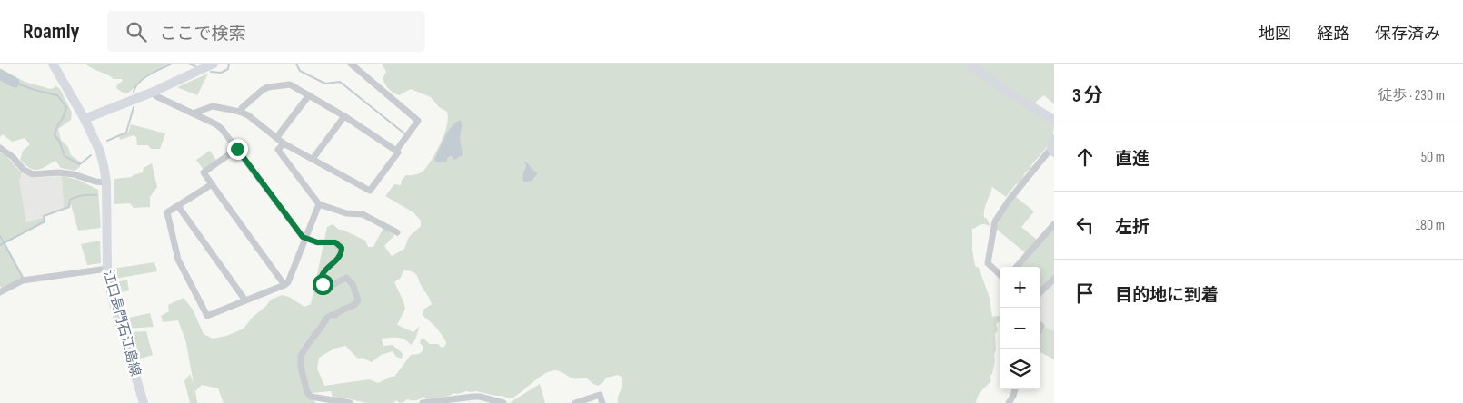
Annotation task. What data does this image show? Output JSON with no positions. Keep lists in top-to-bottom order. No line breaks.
{"streets":{"main road":["江口長門石江島線"]},"page":{"header":"Roamly","search":"ここで検索","nav":["地図","経路","保存済み"],"heading":["3 分","徒歩 · 230 m"],"list":[["直進","50 m"],["左折","180 m"],"目的地に到着"],"map_buttons":["+","−"]}}
